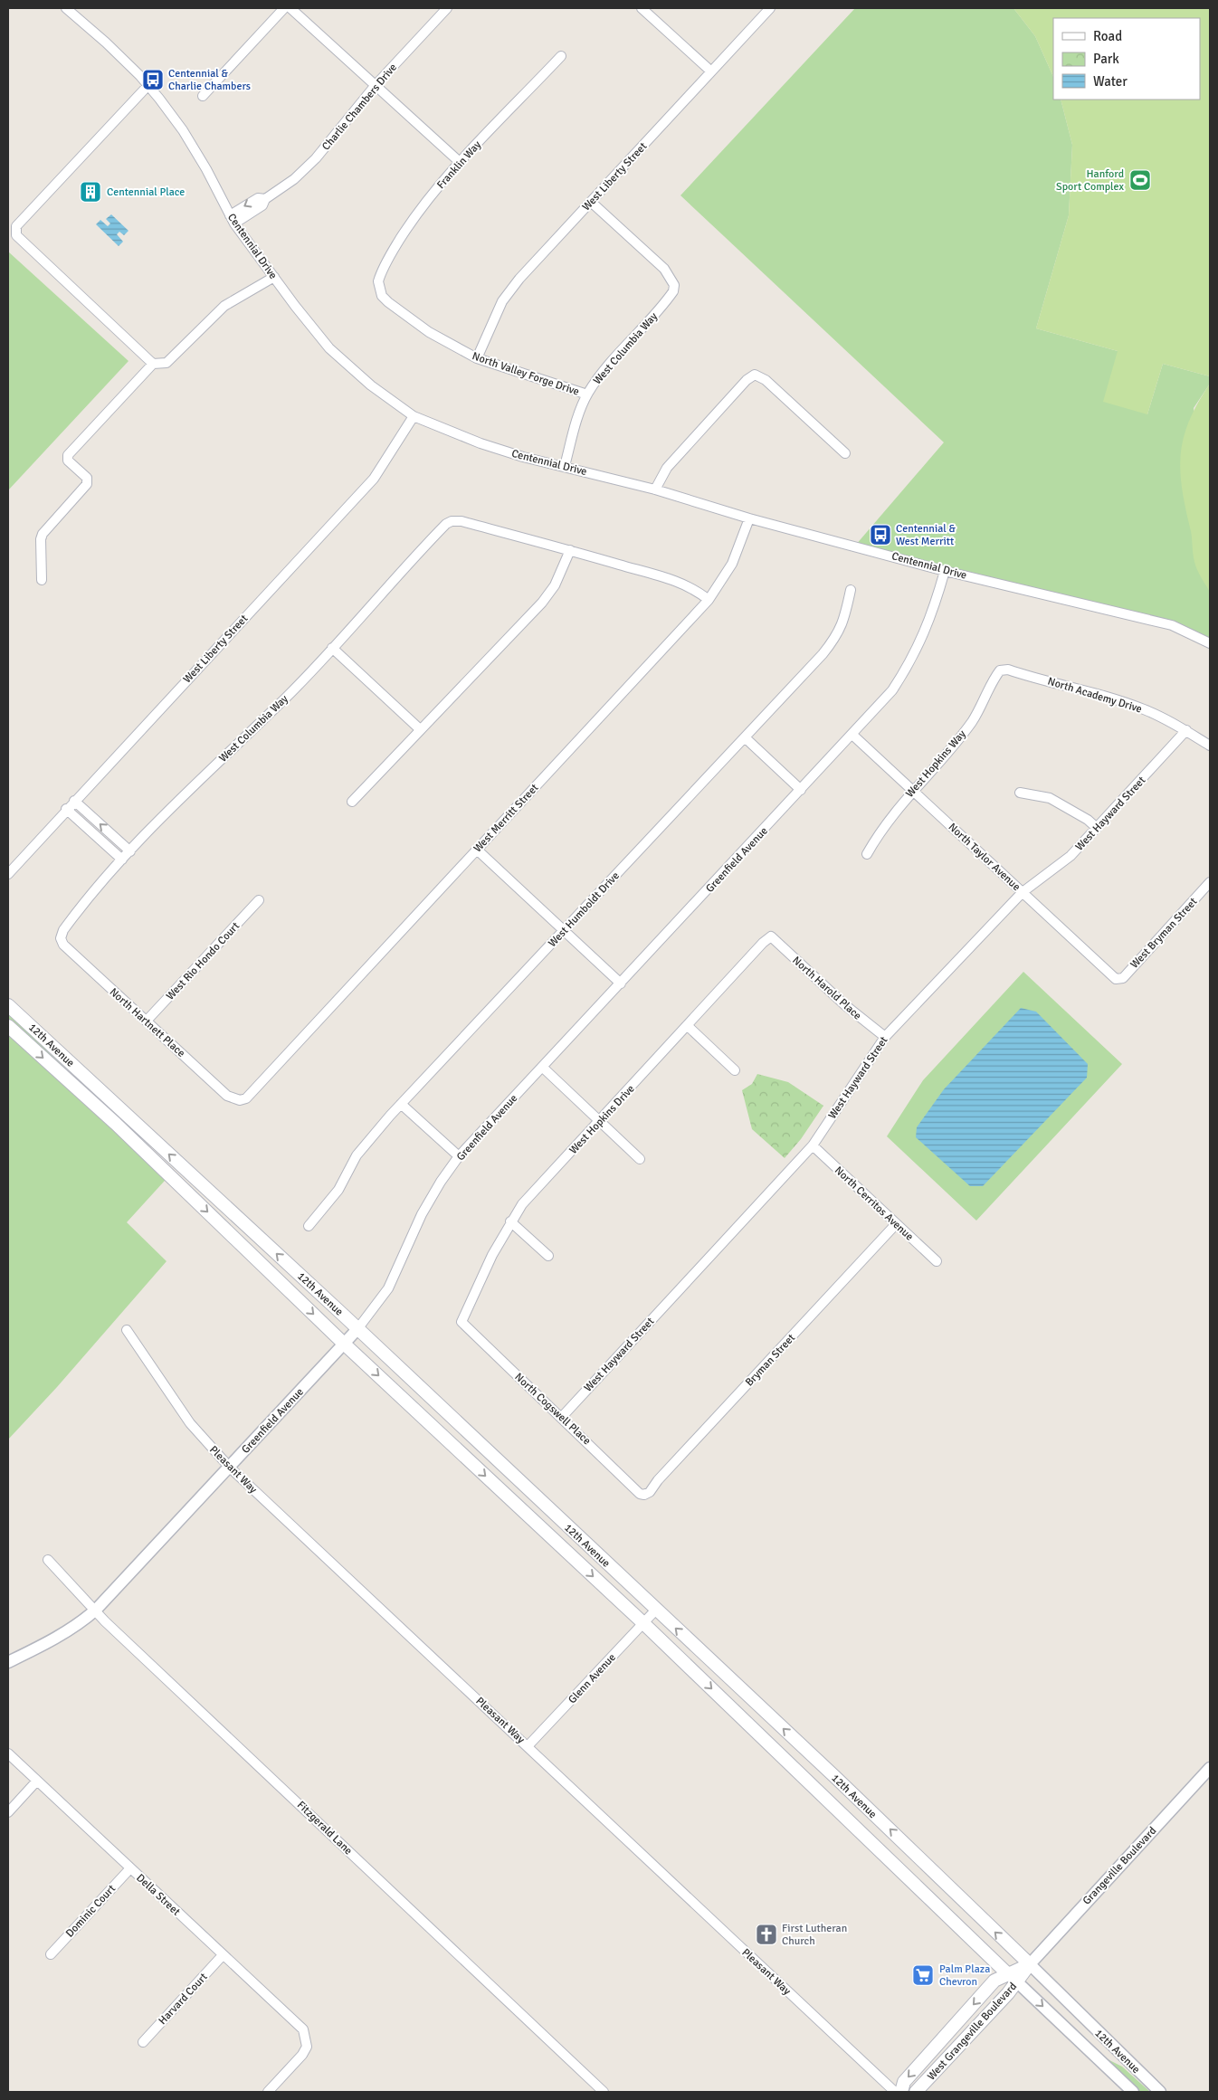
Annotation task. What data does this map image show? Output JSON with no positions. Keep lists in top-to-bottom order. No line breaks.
{"streets":{"main road":["12th Avenue","West Grangeville Boulevard"],"street":["Charlie Chambers Drive","Franklin Way","West Liberty Street","Centennial Drive","West Columbia Way","North Valley Forge Drive","North Academy Drive","West Hopkins Way","West Hayward Street","West Merritt Street","North Taylor Avenue","Greenfield Avenue","West Humboldt Drive","West Bryman Street","West Rio Hondo Court","North Harold Place","North Hartnett Place","West Hopkins Drive","North Cerritos Avenue","Bryman Street","North Cogswell Place","Pleasant Way","Glenn Avenue","Fitzgerald Lane","Grangeville Boulevard","Della Street","Dominic Court","Harvard Court"]},"crossings":[["Charlie Chambers Drive","Centennial Drive"],["Franklin Way","North Valley Forge Drive"],["West Liberty Street","Centennial Drive"],["West Liberty Street","West Columbia Way"],["West Liberty Street","North Valley Forge Drive"],["Centennial Drive","West Columbia Way"],["Centennial Drive","West Merritt Street"],["Centennial Drive","Greenfield Avenue"],["West Columbia Way","North Valley Forge Drive"],["West Columbia Way","North Hartnett Place"],["North Academy Drive","West Hopkins Way"],["North Academy Drive","West Hayward Street"],["West Hopkins Way","North Taylor Avenue"],["West Hayward Street","North Taylor Avenue"],["West Hayward Street","North Harold Place"],["West Hayward Street","North Cerritos Avenue"],["West Hayward Street","North Cogswell Place"],["West Merritt Street","North Hartnett Place"],["North Taylor Avenue","Greenfield Avenue"],["North Taylor Avenue","West Bryman Street"],["Greenfield Avenue","12th Avenue"],["Greenfield Avenue","Pleasant Way"],["Greenfield Avenue","Fitzgerald Lane"],["West Rio Hondo Court","North Hartnett Place"],["North Harold Place","West Hopkins Drive"],["12th Avenue","Glenn Avenue"],["12th Avenue","Grangeville Boulevard"],["12th Avenue","West Grangeville Boulevard"],["West Hopkins Drive","North Cogswell Place"],["North Cerritos Avenue","Bryman Street"],["Bryman Street","North Cogswell Place"],["Pleasant Way","Glenn Avenue"],["Grangeville Boulevard","West Grangeville Boulevard"],["Della Street","Dominic Court"],["Della Street","Harvard Court"]],"places":{"bus stop":["Centennial & Charlie Chambers","Centennial & West Merritt"],"sports":["Hanford Sport Complex"],"building":["Centennial Place"],"church":["First Lutheran Church"],"supermarket":["Palm Plaza Chevron"]},"legend":["Road","Park","Water"]}
